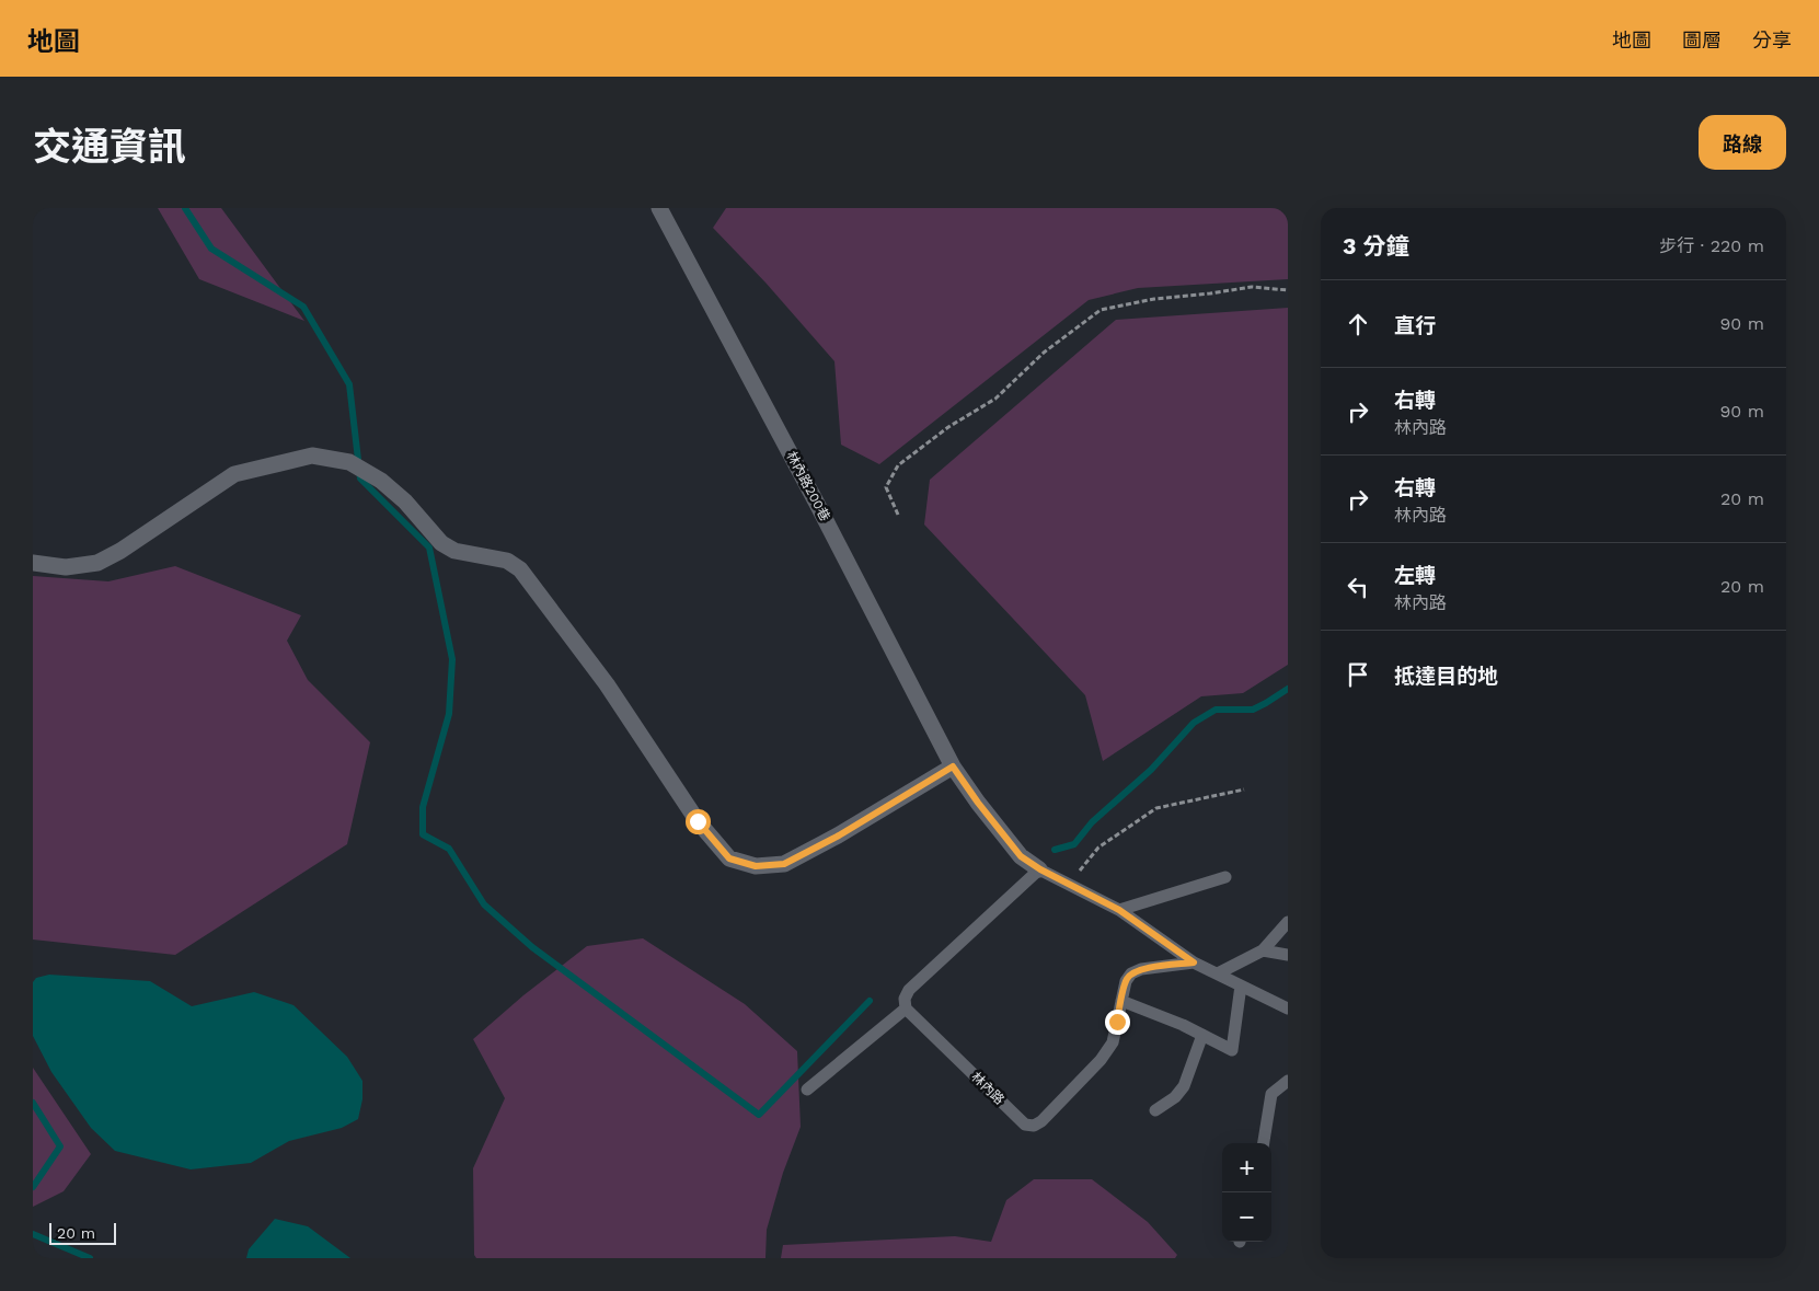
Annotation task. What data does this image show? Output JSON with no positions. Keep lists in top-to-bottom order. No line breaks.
{"streets":{"street":["林內路200巷"],"lane":["林內路"]},"scale_bar":"20 m","page":{"header":"地圖","nav":["地圖","圖層","分享"],"title":"交通資訊","buttons":"路線","heading":["3 分鐘","步行 · 220 m"],"list":[["直行","90 m"],["右轉","林內路","90 m"],["右轉","林內路","20 m"],["左轉","林內路","20 m"],"抵達目的地"],"map_buttons":["+","−"],"scale":"20 m"}}
